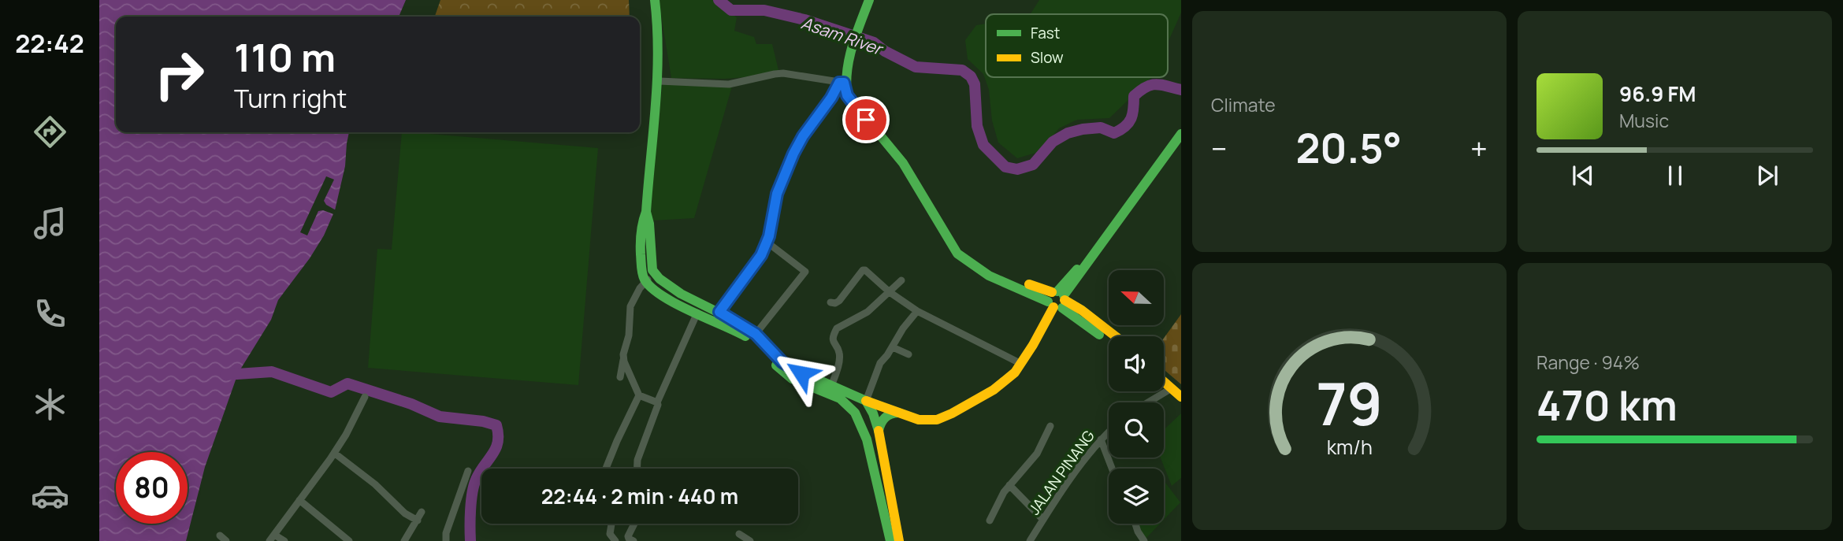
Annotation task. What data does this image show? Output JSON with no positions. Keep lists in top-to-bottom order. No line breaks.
{"streets":{"street":["JALAN PINANG"]},"water":["Asam River"],"legend":["Fast","Slow"],"north":"left","page":{"tabs":"22:42","tile":["Climate",["Range · 94%","470 km"]],"turn":["110 m","Turn right"],"song":["96.9 FM","Music"],"heat":["−","20.5°","+"],"limit":"80","trip":"22:44 · 2 min · 440 m","gauge":["79","km/h"]}}
